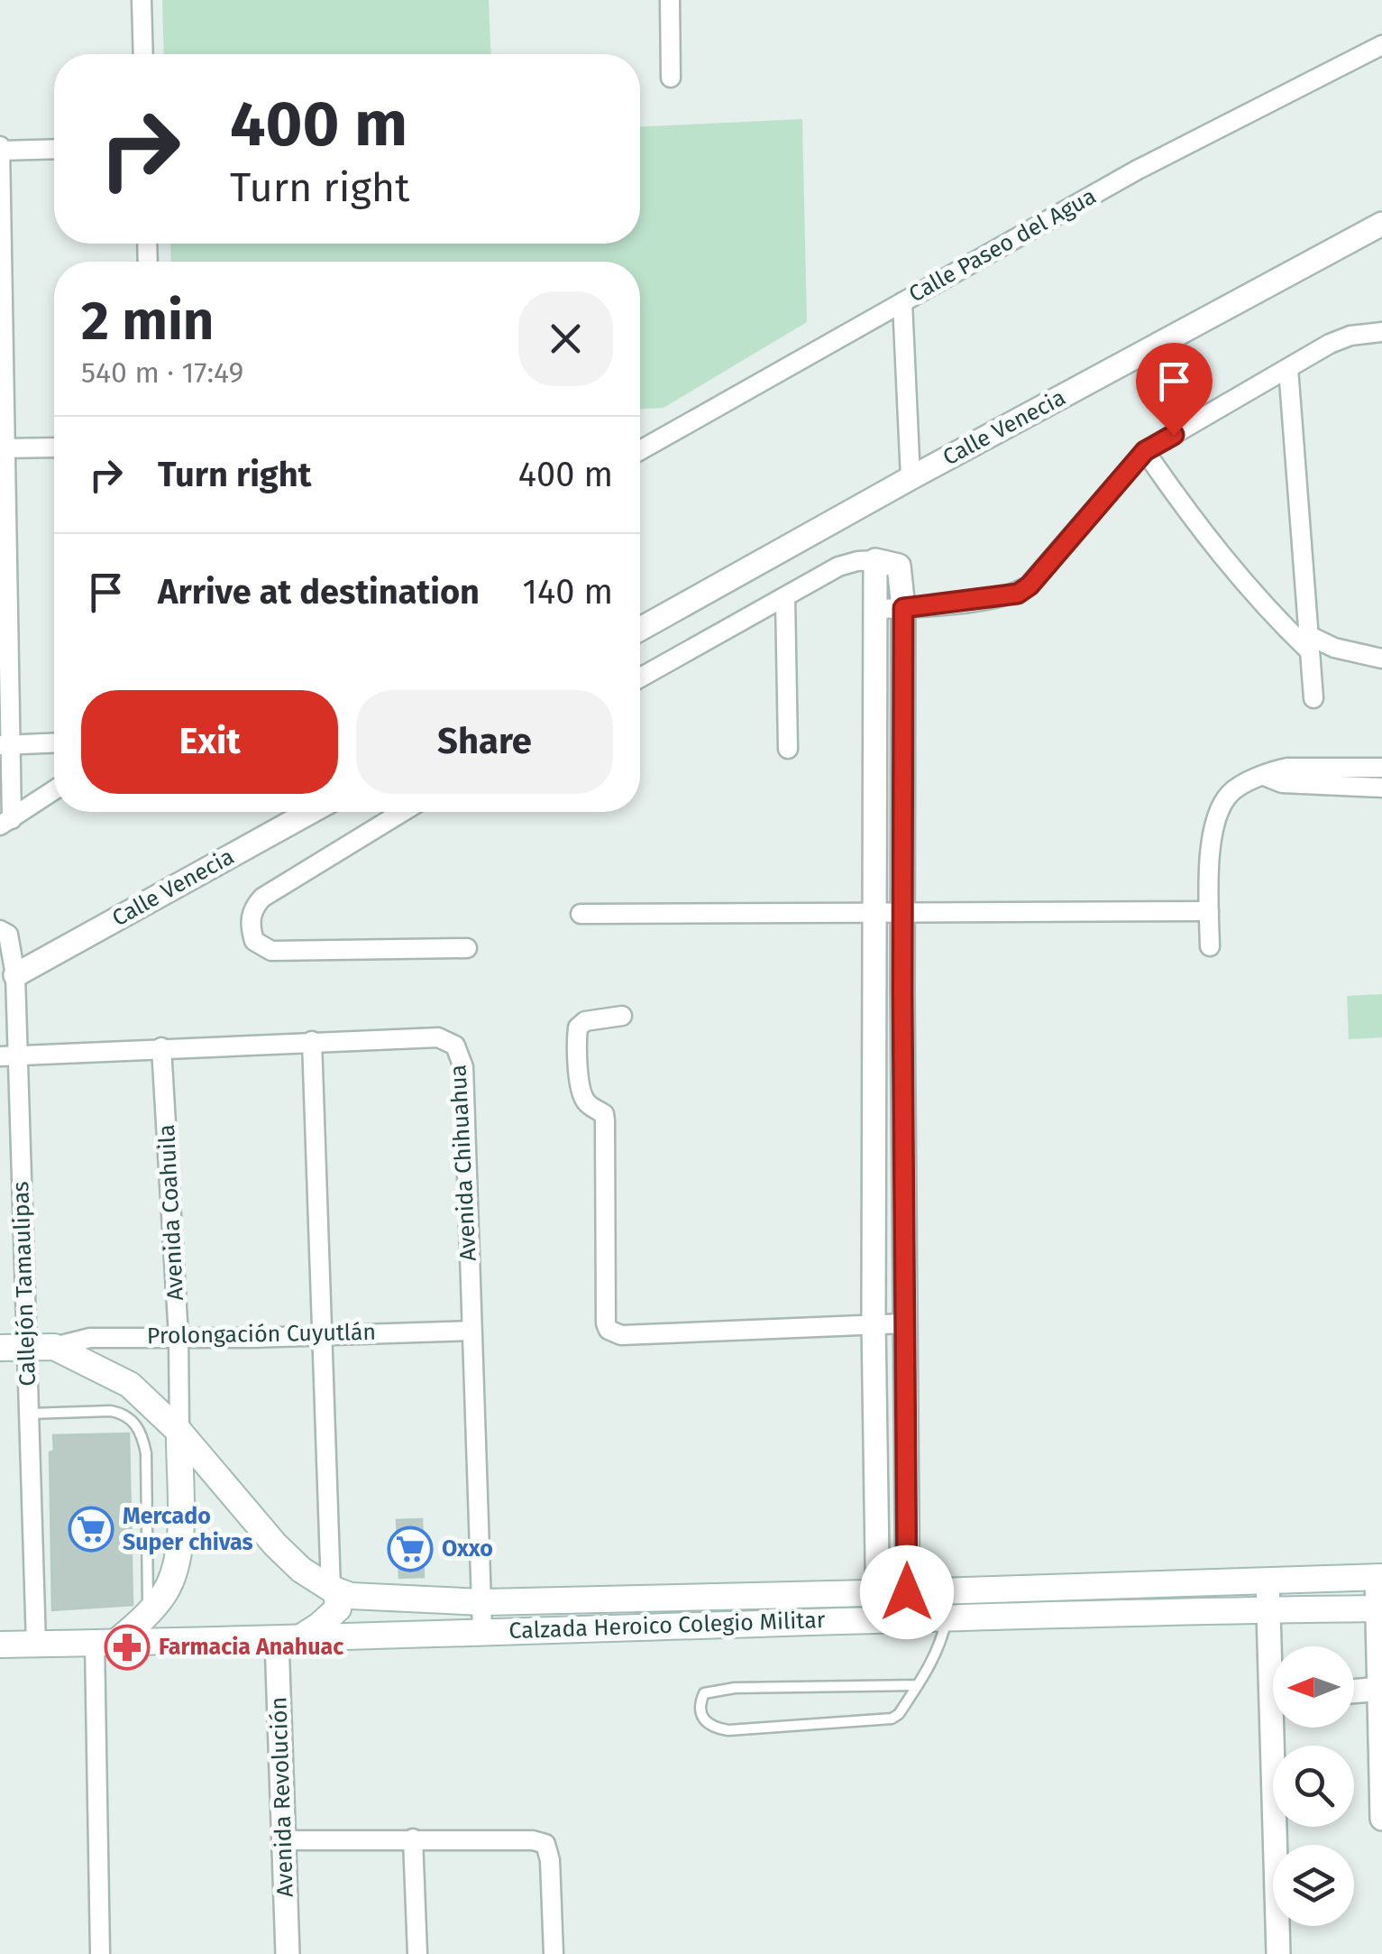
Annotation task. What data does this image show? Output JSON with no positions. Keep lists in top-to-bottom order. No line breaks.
{"streets":{"main road":["Calzada Heroico Colegio Militar"],"street":["Calle Paseo del Agua","Calle Venecia","Avenida Chihuahua","Avenida Coahuila","Callejón Tamaulipas","Prolongación Cuyutlán","Avenida Revolución"]},"crossings":[["Calle Venecia","Callejón Tamaulipas"],["Avenida Chihuahua","Avenida Coahuila"],["Avenida Chihuahua","Callejón Tamaulipas"],["Avenida Chihuahua","Prolongación Cuyutlán"],["Avenida Chihuahua","Calzada Heroico Colegio Militar"],["Avenida Coahuila","Prolongación Cuyutlán"],["Callejón Tamaulipas","Calzada Heroico Colegio Militar"],["Calzada Heroico Colegio Militar","Avenida Revolución"]],"places":{"supermarket":["Mercado Super chivas","Oxxo"],"pharmacy":["Farmacia Anahuac"]},"north":"left","page":{"turn":["400 m","Turn right"],"heading":["2 min","540 m · 17:49"],"list":[{"name":"Turn right","value":"400 m"},{"name":"Arrive at destination","value":"140 m"}],"buttons":["Exit","Share"]}}
